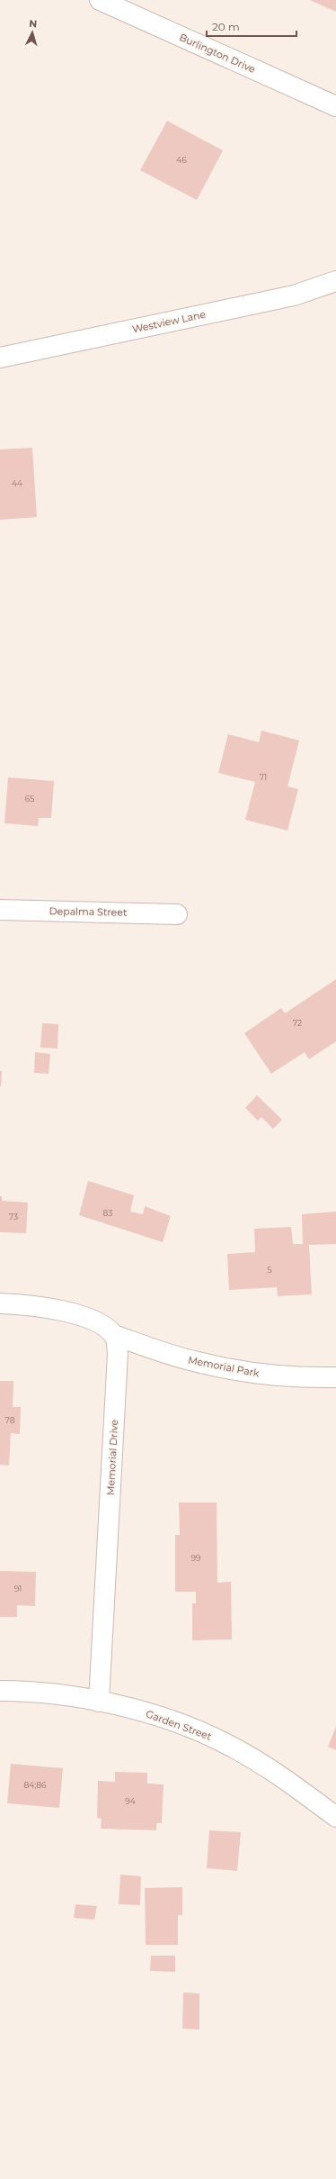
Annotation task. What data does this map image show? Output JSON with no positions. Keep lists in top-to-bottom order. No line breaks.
{"streets":{"street":["Burlington Drive","Westview Lane","Depalma Street","Memorial Park","Memorial Drive","Garden Street"]},"crossings":[["Memorial Park","Memorial Drive"],["Memorial Drive","Garden Street"]],"house_numbers":["46","44","71","65","72","83","73","5","78","99","91","84;86","94"],"scale_bar":"20 m","north":"top"}
